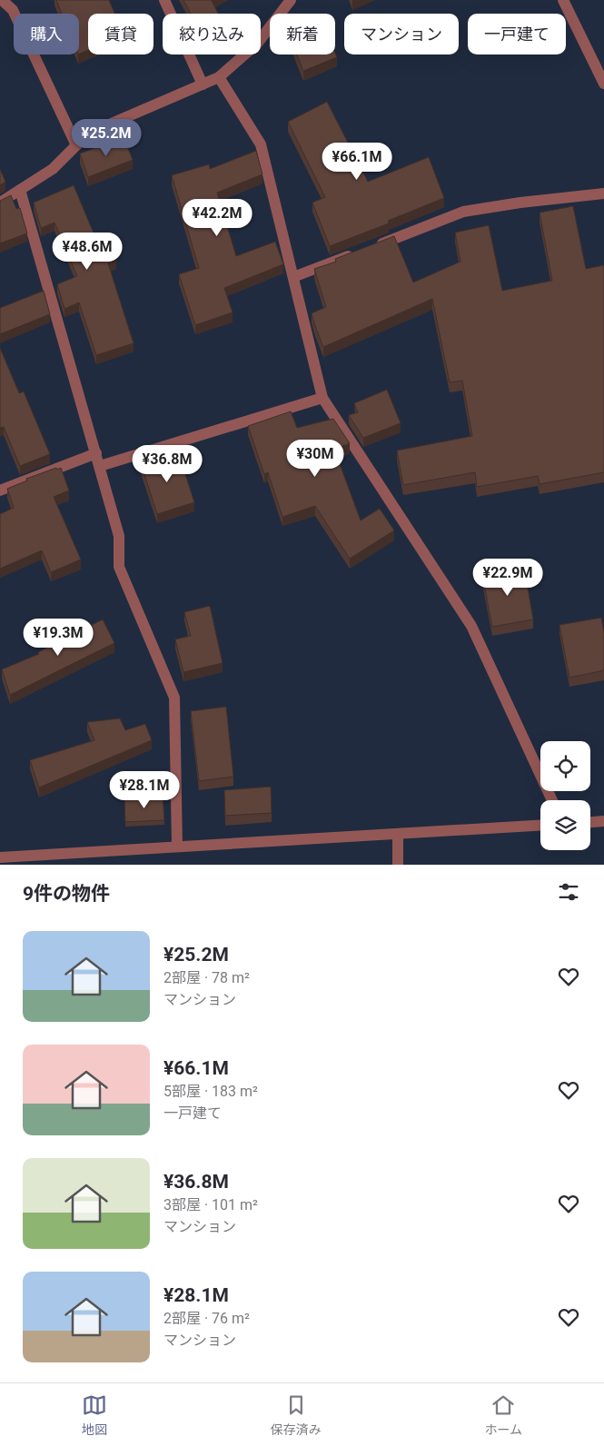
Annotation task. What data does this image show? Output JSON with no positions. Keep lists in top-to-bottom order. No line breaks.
{"page":{"chip":["購入","賃貸","絞り込み","新着","マンション","一戸建て"],"price":["¥25.2M","¥66.1M","¥42.2M","¥48.6M","¥30M","¥36.8M","¥22.9M","¥19.3M","¥28.1M"],"heading":"9件の物件","list":[{"name":"¥25.2M","note":"2部屋 · 78 m² · マンション"},{"name":"¥66.1M","note":"5部屋 · 183 m² · 一戸建て"},{"name":"¥36.8M","note":"3部屋 · 101 m² · マンション"},{"name":"¥28.1M","note":"2部屋 · 76 m² · マンション"}],"tabs":["地図","保存済み","ホーム"]}}
